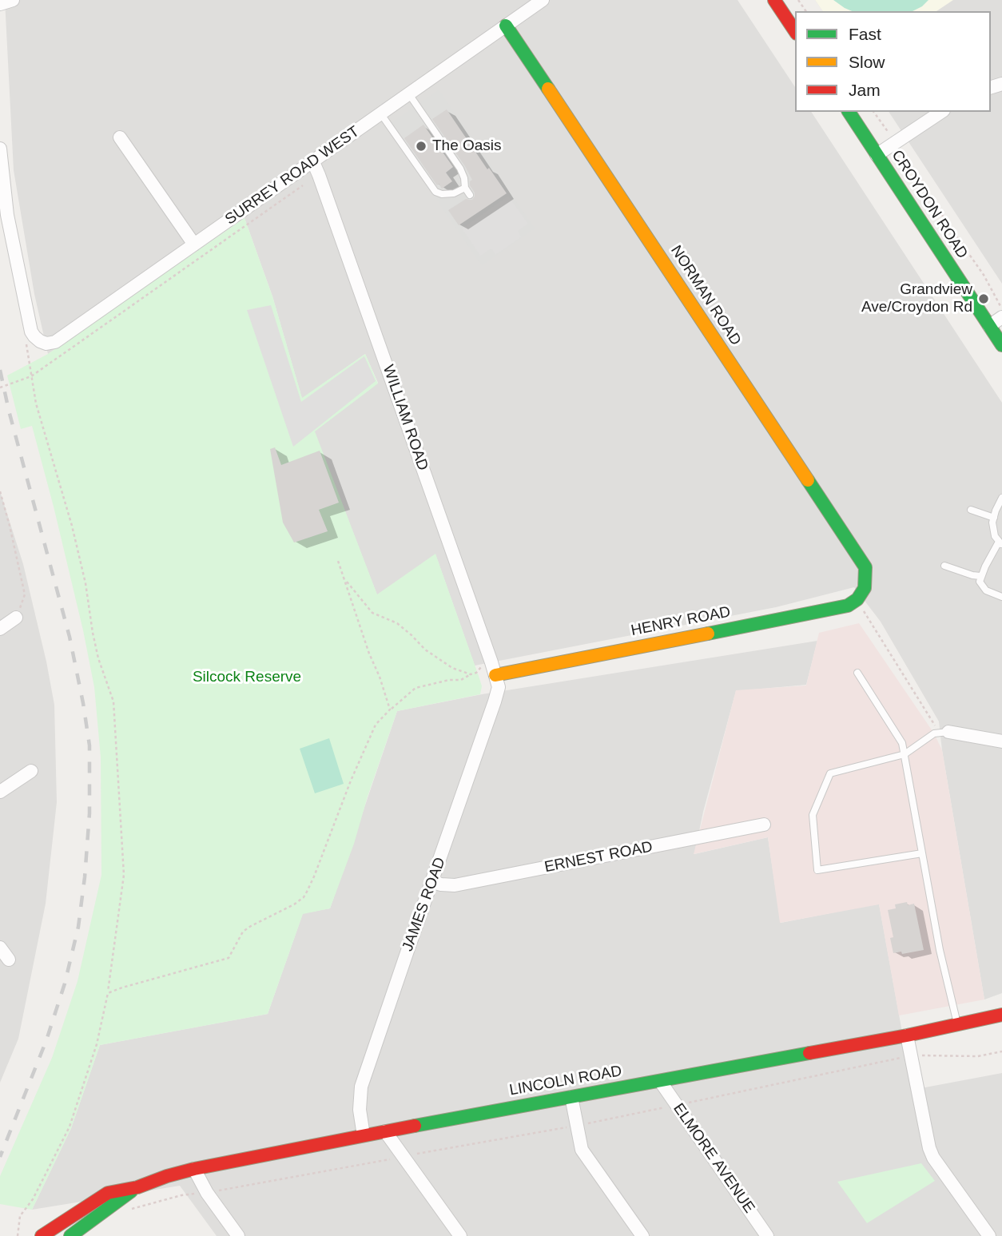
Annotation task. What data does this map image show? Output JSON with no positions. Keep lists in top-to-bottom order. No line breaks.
{"streets":{"main road":["CROYDON ROAD","NORMAN ROAD","HENRY ROAD","LINCOLN ROAD"],"street":["SURREY ROAD WEST","WILLIAM ROAD","ERNEST ROAD","JAMES ROAD","ELMORE AVENUE"]},"crossings":[["SURREY ROAD WEST","NORMAN ROAD"],["SURREY ROAD WEST","WILLIAM ROAD"],["NORMAN ROAD","HENRY ROAD"],["WILLIAM ROAD","HENRY ROAD"],["WILLIAM ROAD","JAMES ROAD"],["HENRY ROAD","JAMES ROAD"],["ERNEST ROAD","JAMES ROAD"],["JAMES ROAD","LINCOLN ROAD"],["LINCOLN ROAD","ELMORE AVENUE"]],"parks":["Silcock Reserve"],"places":["The Oasis","Grandview Ave/Croydon Rd"],"legend":["Fast","Slow","Jam"]}
